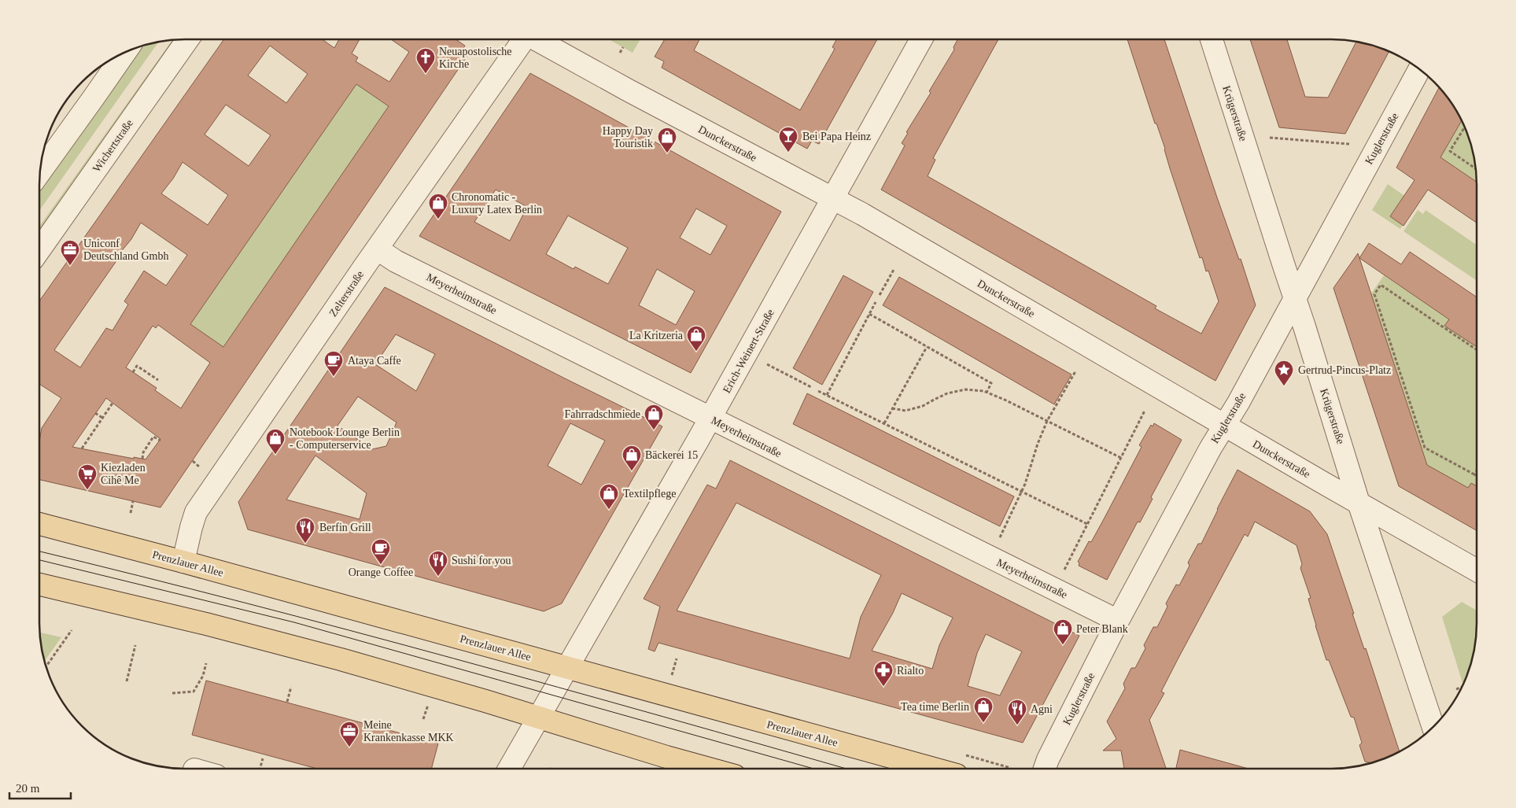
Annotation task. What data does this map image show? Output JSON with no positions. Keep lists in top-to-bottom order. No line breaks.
{"streets":{"main road":["Prenzlauer Allee"],"street":["Krügerstraße","Kuglerstraße","Dunckerstraße","Wichertstraße","Zelterstraße","Meyerheimstraße","Erich-Weinert-Straße"]},"crossings":[["Krügerstraße","Kuglerstraße"],["Krügerstraße","Dunckerstraße"],["Kuglerstraße","Dunckerstraße"],["Kuglerstraße","Meyerheimstraße"],["Dunckerstraße","Erich-Weinert-Straße"],["Zelterstraße","Meyerheimstraße"],["Zelterstraße","Prenzlauer Allee"],["Meyerheimstraße","Erich-Weinert-Straße"],["Erich-Weinert-Straße","Prenzlauer Allee"]],"places":{"church":["Neuapostolische Kirche"],"bar":["Bei Papa Heinz"],"shop":["Happy Day Touristik","Chronomatic - Luxury Latex Berlin","La Kritzeria","Fahrradschmiede","Notebook Lounge Berlin - Computerservice","Bäckerei 15","Textilpflege","Peter Blank","Tea time Berlin"],"office":["Uniconf Deutschland Gmbh","Meine Krankenkasse MKK"],"cafe":["Ataya Caffe","Orange Coffee"],"place":["Gertrud-Pincus-Platz"],"supermarket":["Kiezladen Cihê Me"],"restaurant":["Berfin Grill","Sushi for you","Agni"],"pharmacy":["Rialto"]},"scale_bar":"20 m"}
